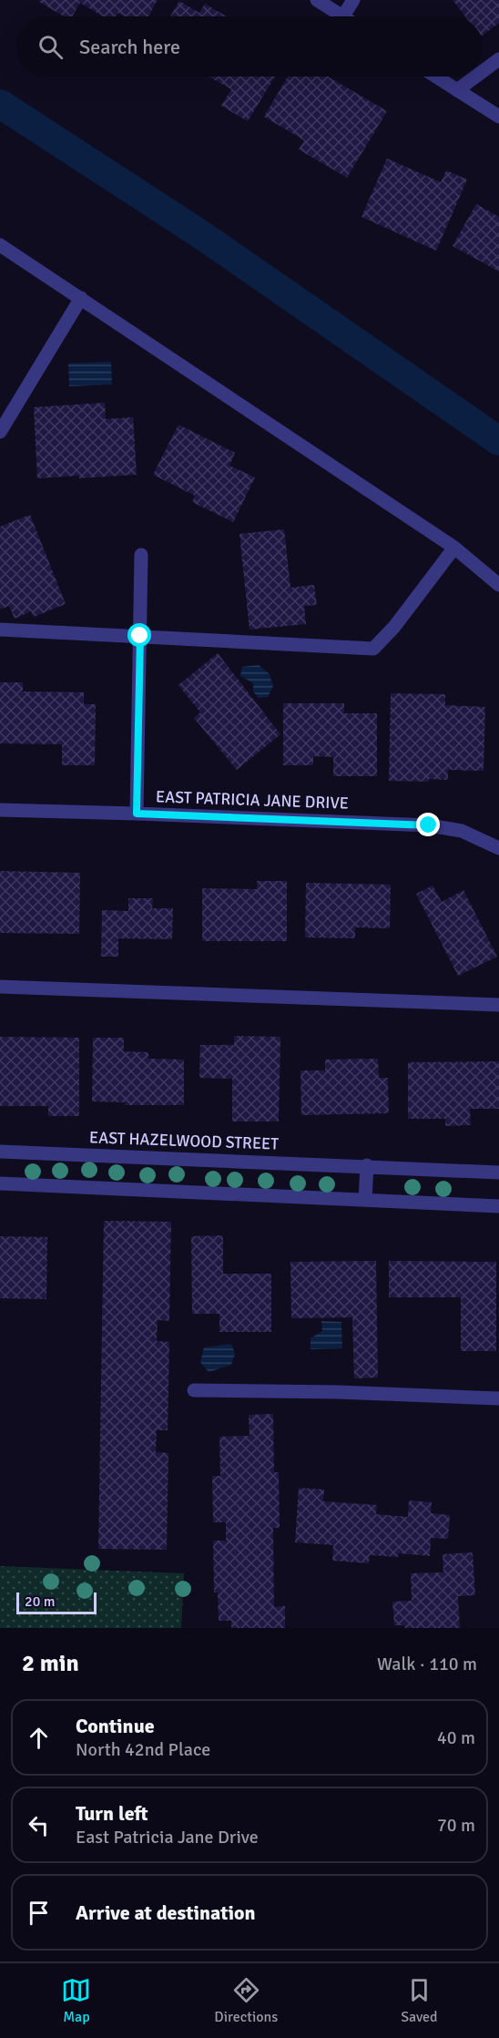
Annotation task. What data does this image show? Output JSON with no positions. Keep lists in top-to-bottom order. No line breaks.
{"streets":{"street":["EAST PATRICIA JANE DRIVE","EAST HAZELWOOD STREET"]},"scale_bar":"20 m","page":{"search":"Search here","scale":"20 m","heading":["2 min","Walk · 110 m"],"list":[["Continue","North 42nd Place","40 m"],["Turn left","East Patricia Jane Drive","70 m"],"Arrive at destination"],"nav":["Map","Directions","Saved"]}}
